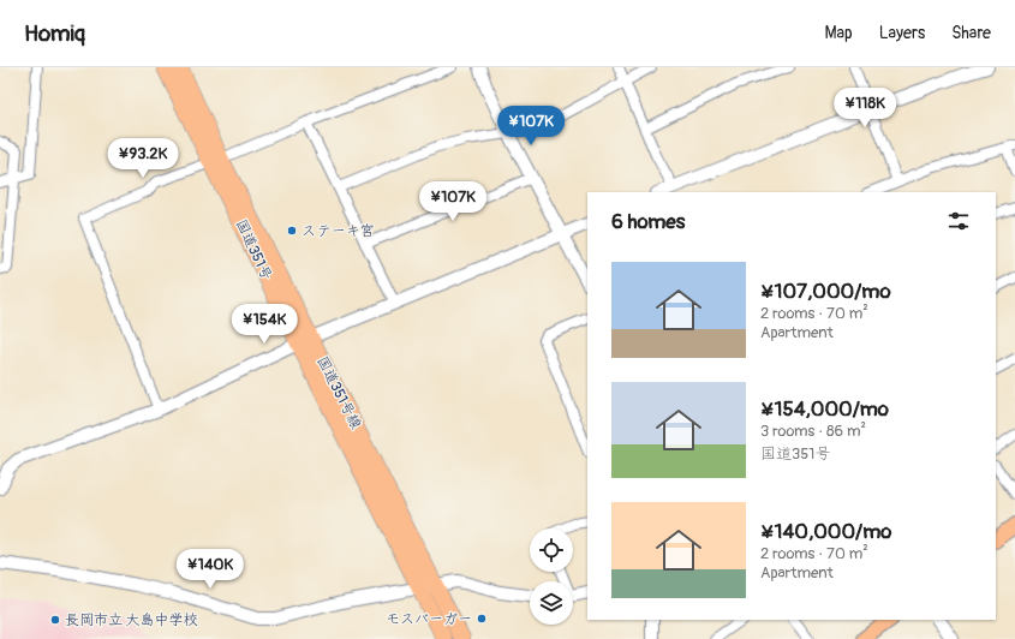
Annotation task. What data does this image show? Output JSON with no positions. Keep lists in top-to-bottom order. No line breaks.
{"streets":{"highway":["国道351号","国道351号線"]},"crossings":[["国道351号","国道351号線"]],"places":["ステーキ宮","モスバーガー","長岡市立 大島中学校"],"page":{"header":"Homiq","nav":["Map","Layers","Share"],"price":["¥118K","¥107K","¥93.2K","¥107K","¥154K","¥140K"],"heading":"6 homes","list":[{"name":"¥107,000/mo","note":"2 rooms · 70 m² · Apartment"},{"name":"¥154,000/mo","note":"3 rooms · 86 m² · 国道351号"},{"name":"¥140,000/mo","note":"2 rooms · 70 m² · Apartment"}]}}
